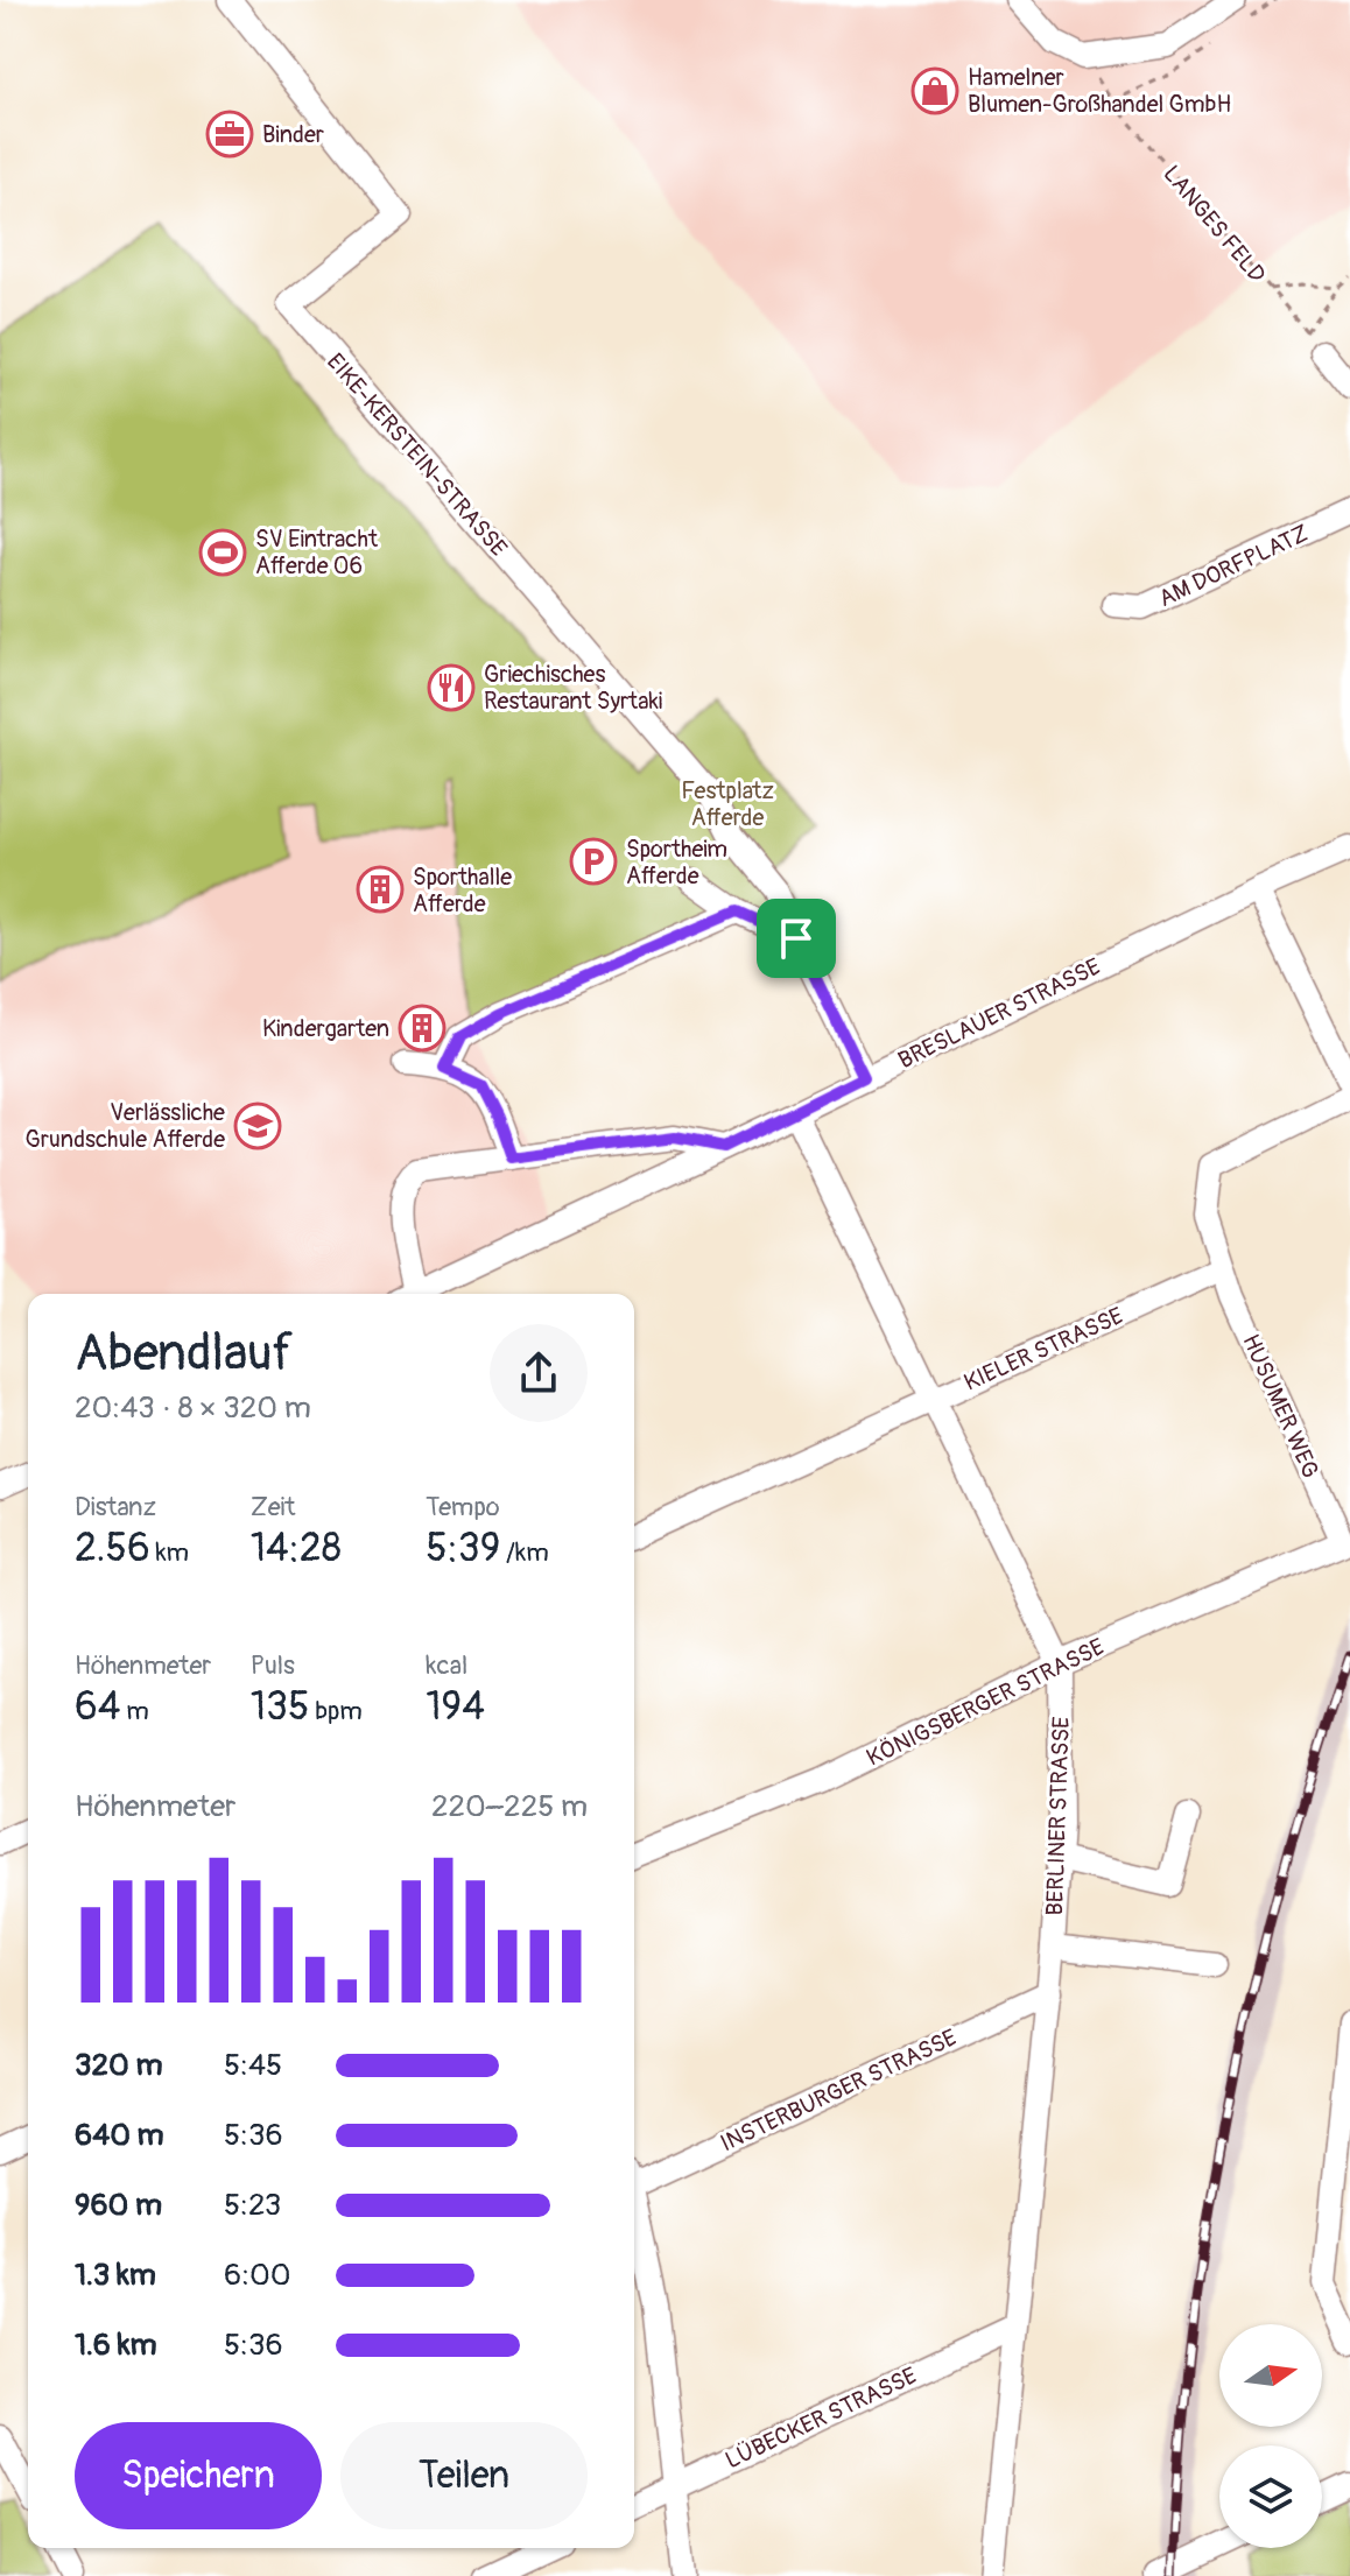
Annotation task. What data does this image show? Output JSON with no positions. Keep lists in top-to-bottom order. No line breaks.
{"streets":{"street":["EIKE-KERSTEIN-STRASSE","AM DORFPLATZ","BRESLAUER STRASSE","KIELER STRASSE","HUSUMER WEG","KÖNIGSBERGER STRASSE","BERLINER STRASSE","INSTERBURGER STRASSE","LÜBECKER STRASSE"],"path":["LANGES FELD"]},"crossings":[["EIKE-KERSTEIN-STRASSE","BRESLAUER STRASSE"],["BRESLAUER STRASSE","BERLINER STRASSE"],["KIELER STRASSE","HUSUMER WEG"],["KIELER STRASSE","BERLINER STRASSE"],["HUSUMER WEG","KÖNIGSBERGER STRASSE"],["KÖNIGSBERGER STRASSE","BERLINER STRASSE"],["BERLINER STRASSE","INSTERBURGER STRASSE"],["BERLINER STRASSE","LÜBECKER STRASSE"]],"parks":["Festplatz Afferde"],"places":{"shop":["Hamelner Blumen-Großhandel GmbH"],"office":["Binder"],"sports":["SV Eintracht Afferde 06"],"restaurant":["Griechisches Restaurant Syrtaki"],"parking":["Sportheim Afferde"],"building":["Sporthalle Afferde","Kindergarten"],"school or university":["Verlässliche Grundschule Afferde"]},"north":"right","page":{"heading":["Abendlauf","20:43 · 8 × 320 m"],"stats":[["Distanz","2.56 km"],["Zeit","14:28"],["Tempo","5:39 /km"],["Höhenmeter","64 m"],["Puls","135 bpm"],["kcal","194"]],"chart":["Höhenmeter","220–225 m"],"list":[{"name":"320 m","note":"5:45"},{"name":"640 m","note":"5:36"},{"name":"960 m","note":"5:23"},{"name":"1.3 km","note":"6:00"},{"name":"1.6 km","note":"5:36"}],"buttons":["Speichern","Teilen"]}}
